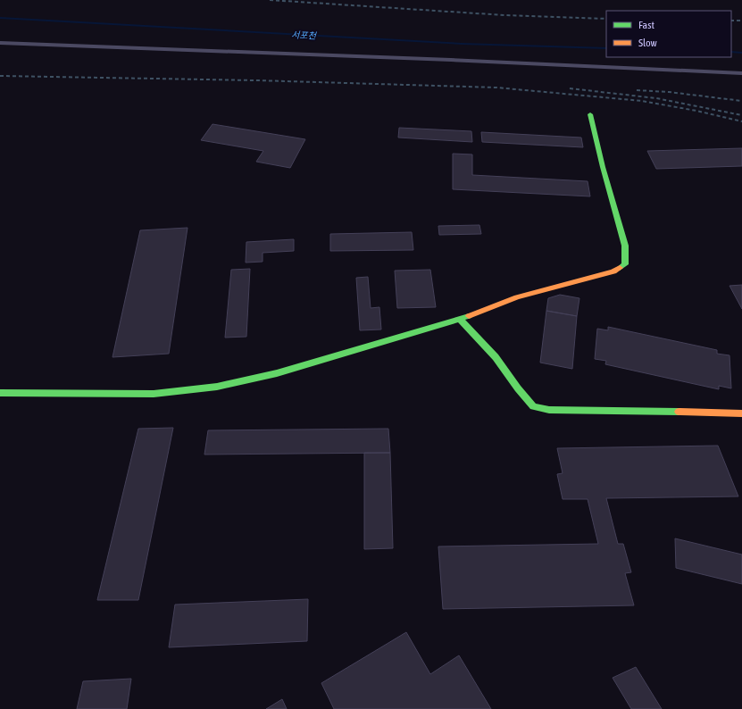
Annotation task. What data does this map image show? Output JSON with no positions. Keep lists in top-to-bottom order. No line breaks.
{"water":["서포천"],"legend":["Fast","Slow"]}
